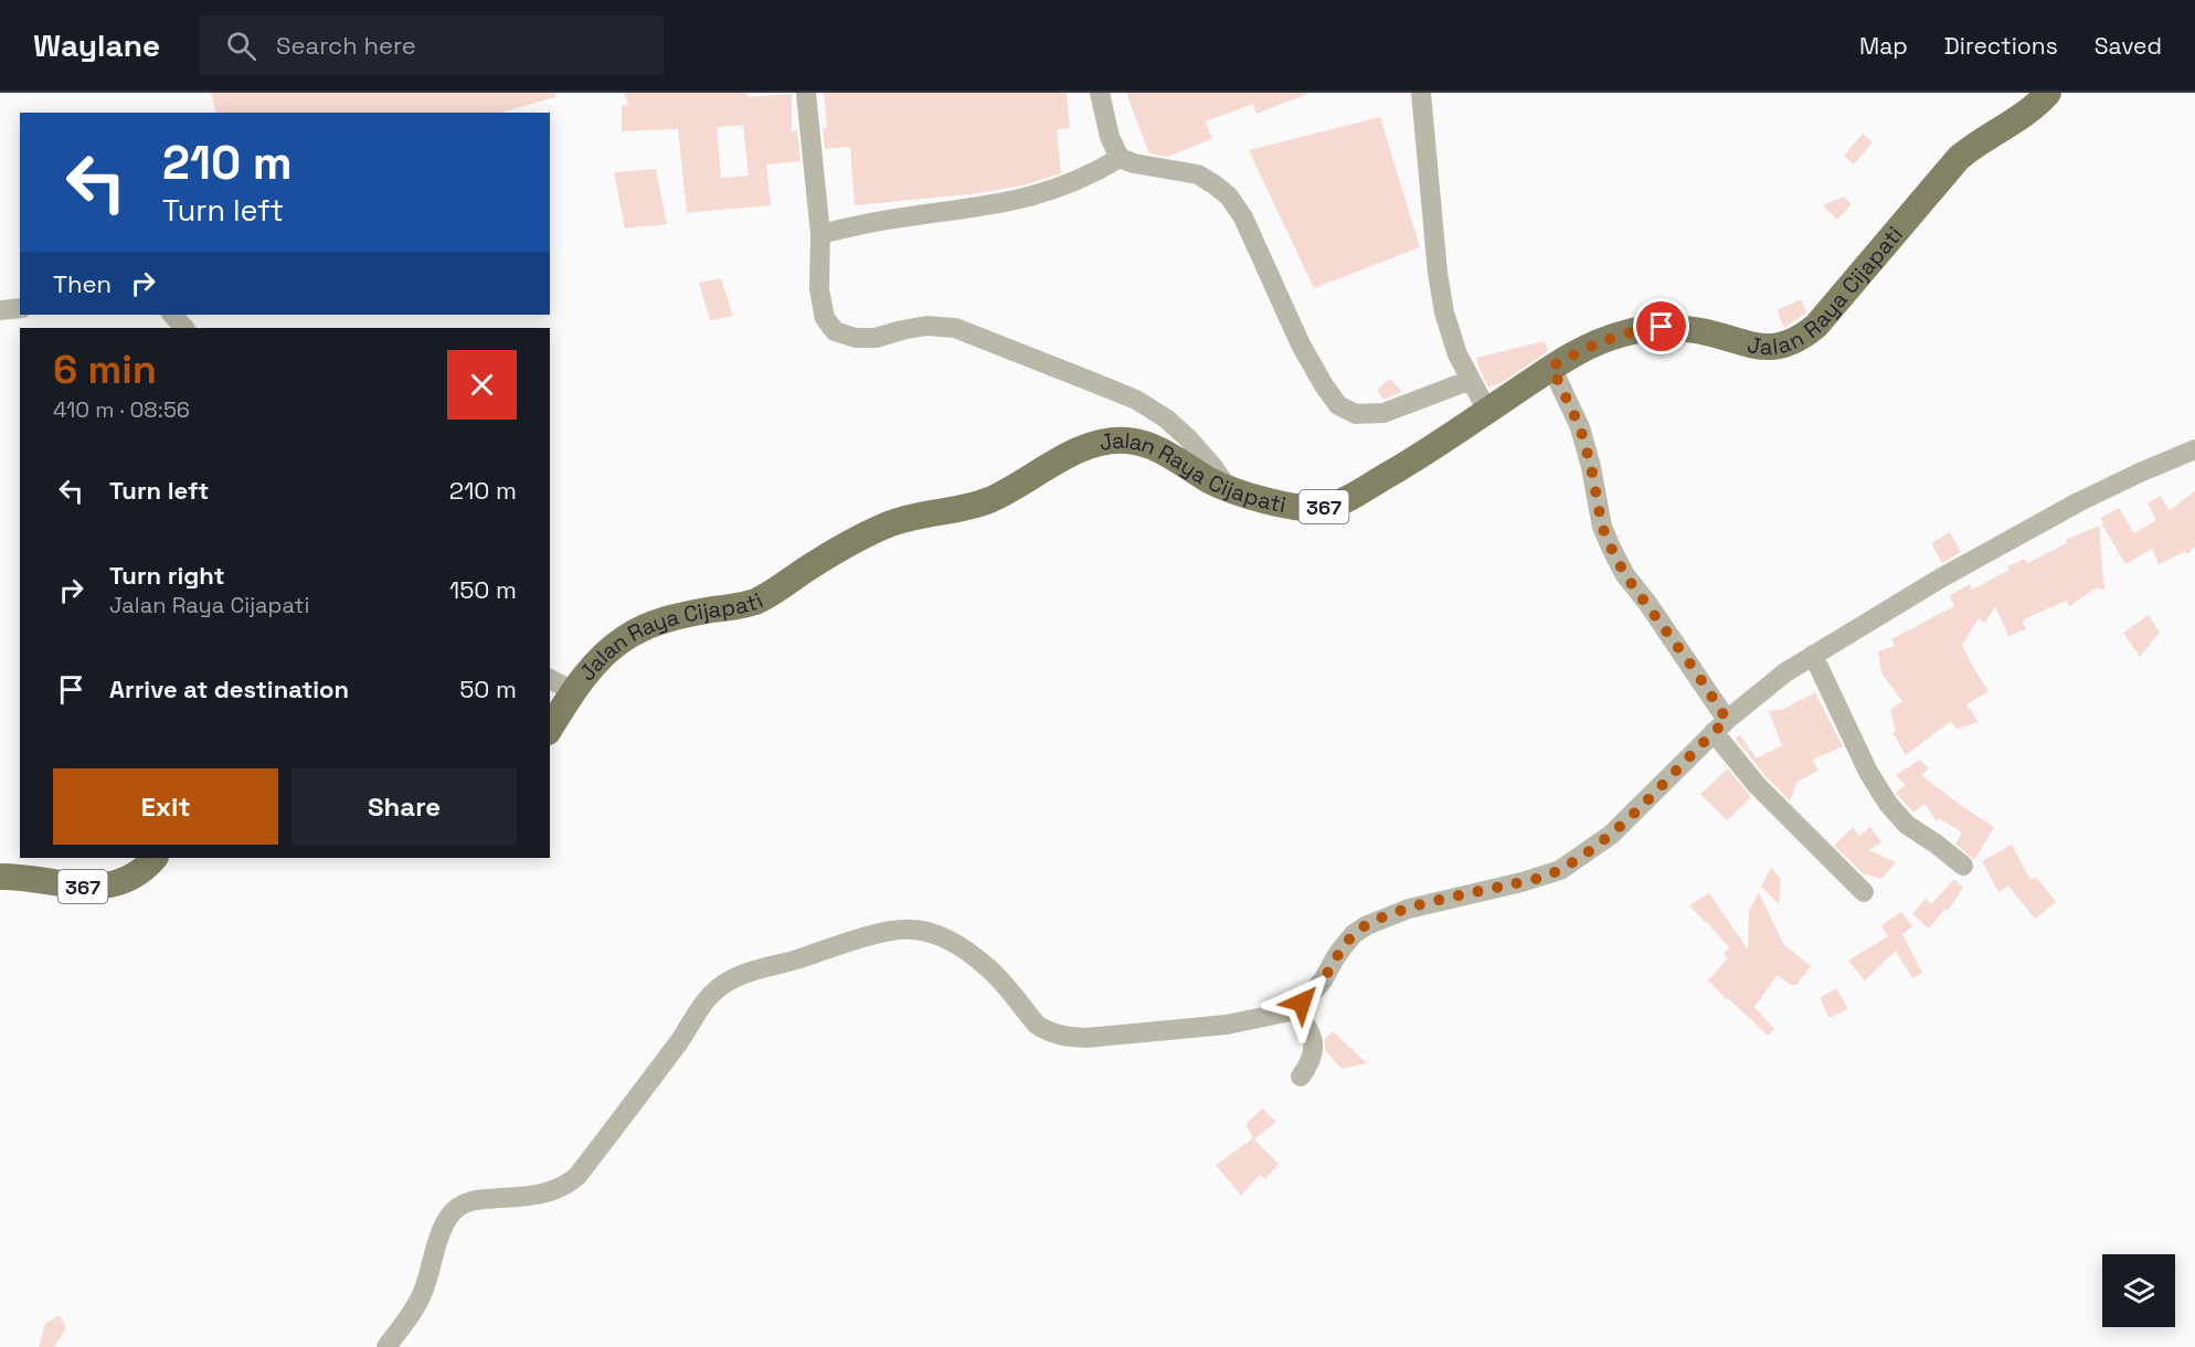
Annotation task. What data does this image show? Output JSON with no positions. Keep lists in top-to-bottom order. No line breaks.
{"streets":{"main road":["Jalan Raya Cijapati","367"]},"page":{"header":"Waylane","search":"Search here","nav":["Map","Directions","Saved"],"turn":["210 m","Turn left"],"then":"Then","heading":["6 min","410 m · 08:56"],"list":[{"name":"Turn left","value":"210 m"},{"name":"Turn right","note":"Jalan Raya Cijapati","value":"150 m"},{"name":"Arrive at destination","value":"50 m"}],"buttons":["Exit","Share"]}}
